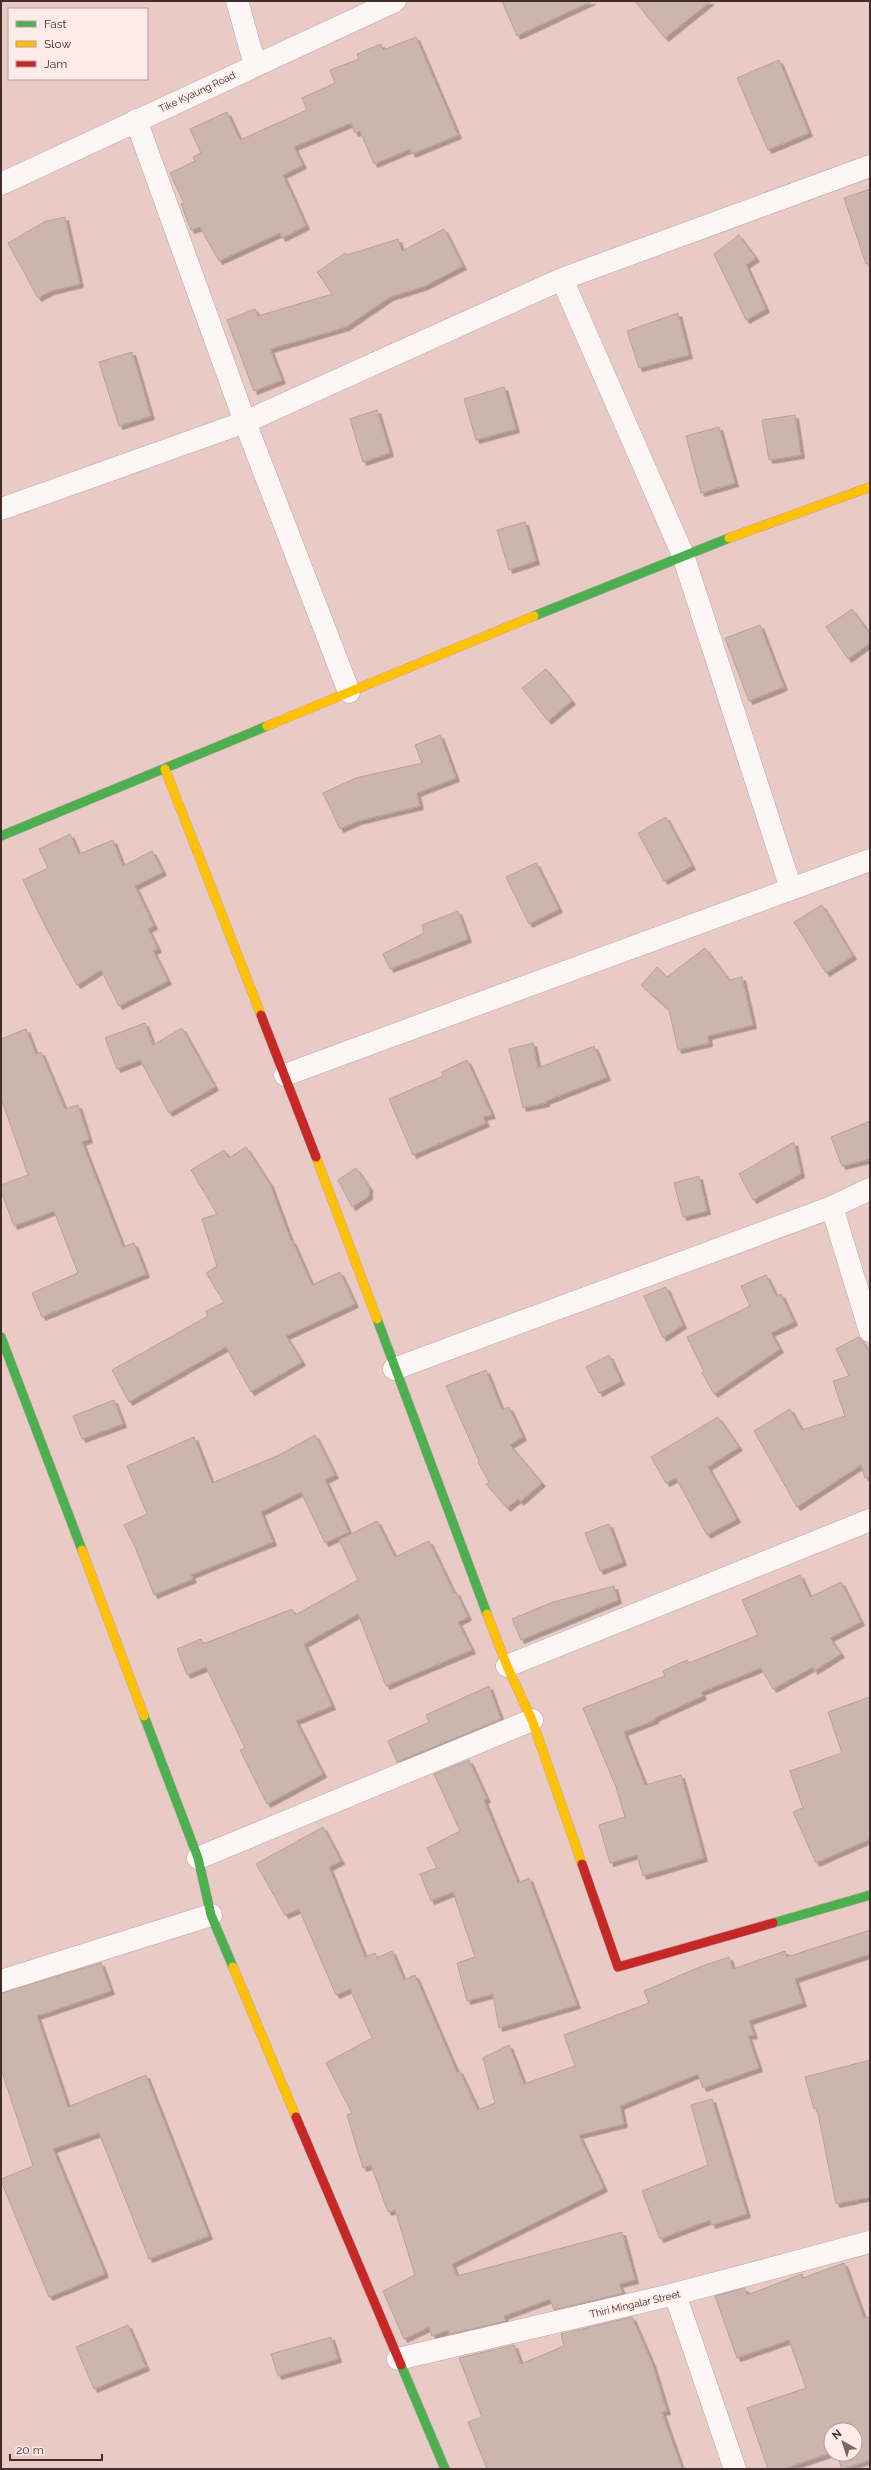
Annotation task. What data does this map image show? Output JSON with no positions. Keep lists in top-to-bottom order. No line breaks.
{"streets":{"street":["Tike Kyaung Road","Thiri Mingalar Street"]},"legend":["Fast","Slow","Jam"],"scale_bar":"20 m","north":"top left"}
